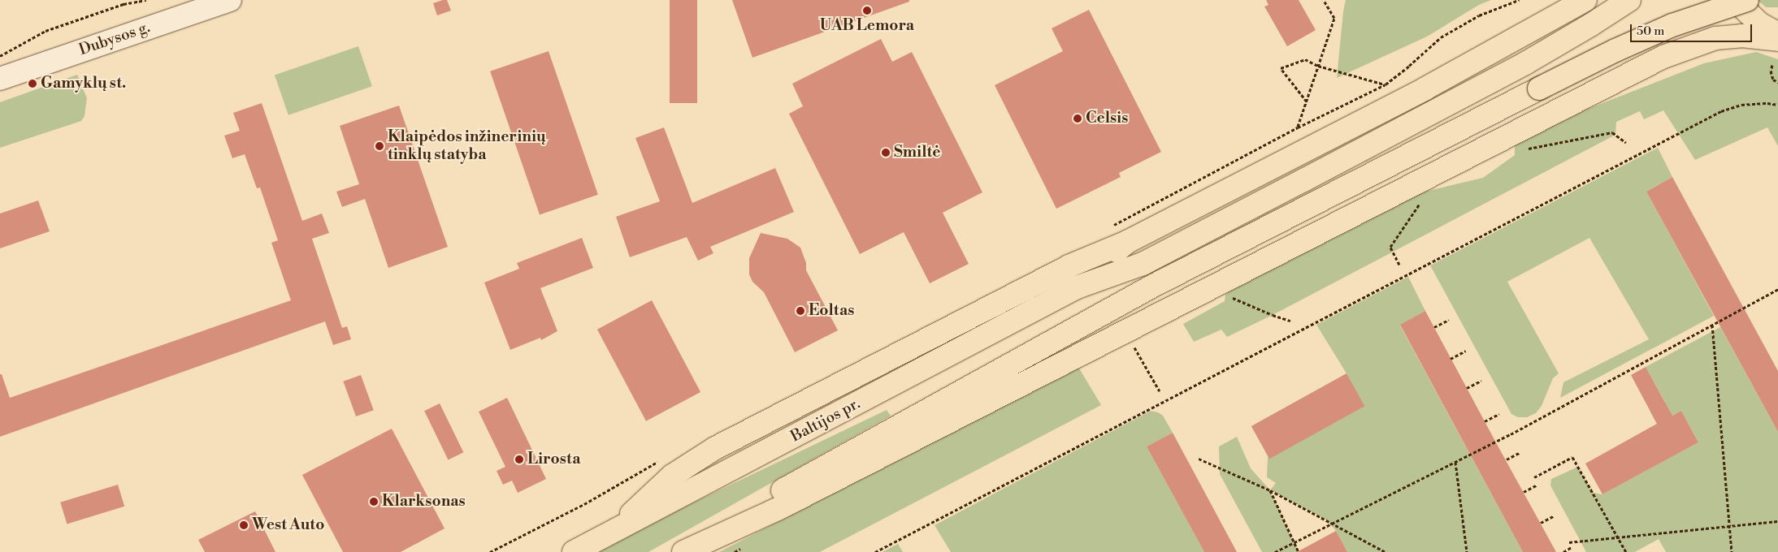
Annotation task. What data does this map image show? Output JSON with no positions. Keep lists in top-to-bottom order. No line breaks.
{"streets":{"main road":["Baltijos pr."],"street":["Dubysos g."]},"places":["UAB Lemora","Gamyklų st.","Celsis","Klaipėdos inžinerinių tinklų statyba","Smiltė","Eoltas","Lirosta","Klarksonas","West Auto"],"scale_bar":"50 m"}
